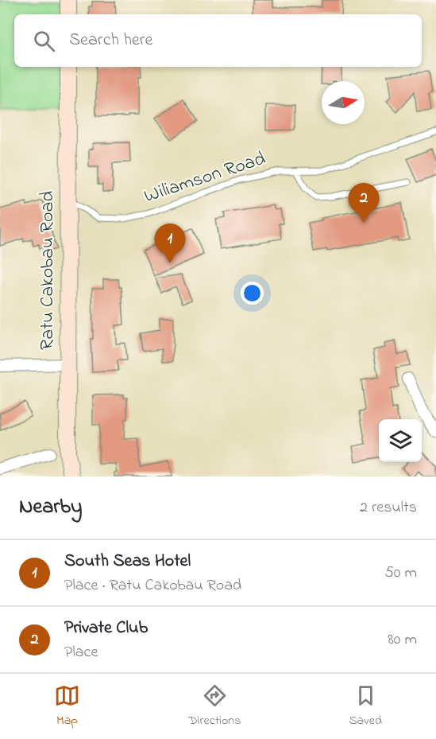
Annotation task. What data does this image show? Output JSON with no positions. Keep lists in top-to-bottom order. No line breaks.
{"streets":{"main road":["Ratu Cakobau Road"],"lane":["Wiliamson Road"]},"crossings":[["Wiliamson Road","Ratu Cakobau Road"]],"north":"right","page":{"search":"Search here","pins":["2","1"],"heading":["Nearby","2 results"],"list":[{"mark":"1","name":"South Seas Hotel","note":"Place · Ratu Cakobau Road","value":"50 m"},{"mark":"2","name":"Private Club","note":"Place","value":"80 m"}],"nav":["Map","Directions","Saved"]}}
